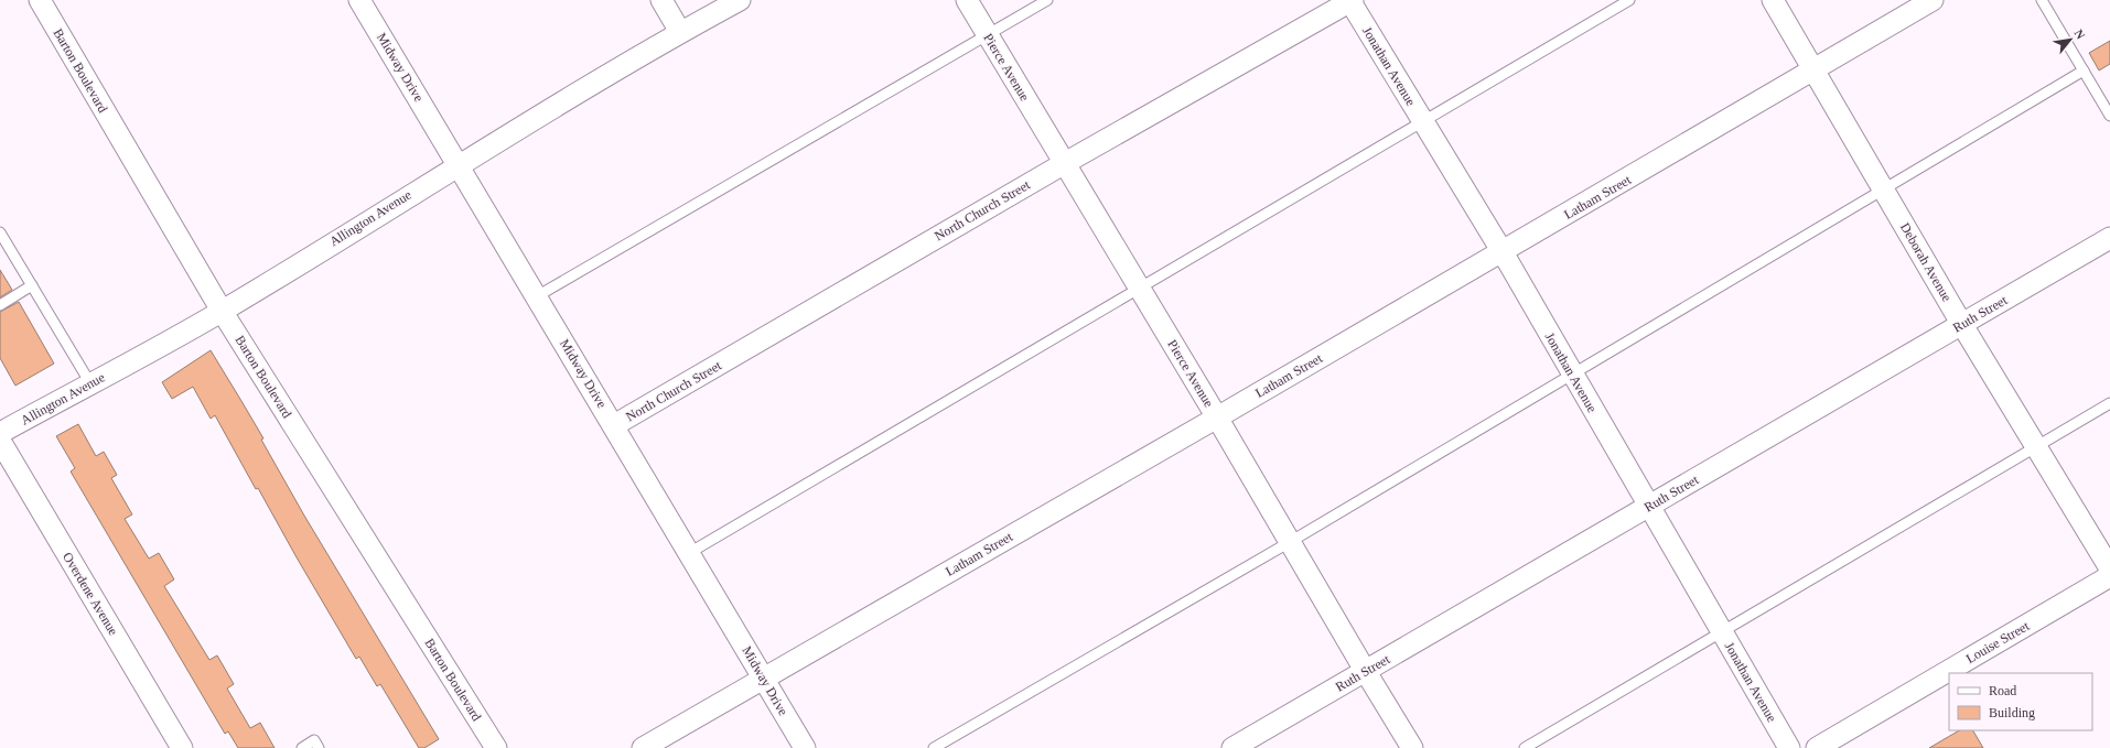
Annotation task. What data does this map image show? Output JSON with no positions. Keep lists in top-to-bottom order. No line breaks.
{"streets":{"street":["Jonathan Avenue","Midway Drive","Pierce Avenue","Barton Boulevard","Latham Street","North Church Street","Allington Avenue","Deborah Avenue","Ruth Street","Overdene Avenue","Louise Street"]},"crossings":[["Jonathan Avenue","Latham Street"],["Jonathan Avenue","North Church Street"],["Jonathan Avenue","Ruth Street"],["Midway Drive","Latham Street"],["Midway Drive","North Church Street"],["Midway Drive","Allington Avenue"],["Pierce Avenue","Latham Street"],["Pierce Avenue","North Church Street"],["Pierce Avenue","Ruth Street"],["Barton Boulevard","Allington Avenue"],["Latham Street","Deborah Avenue"],["Deborah Avenue","Ruth Street"]],"legend":["Road","Building"],"north":"top right"}
